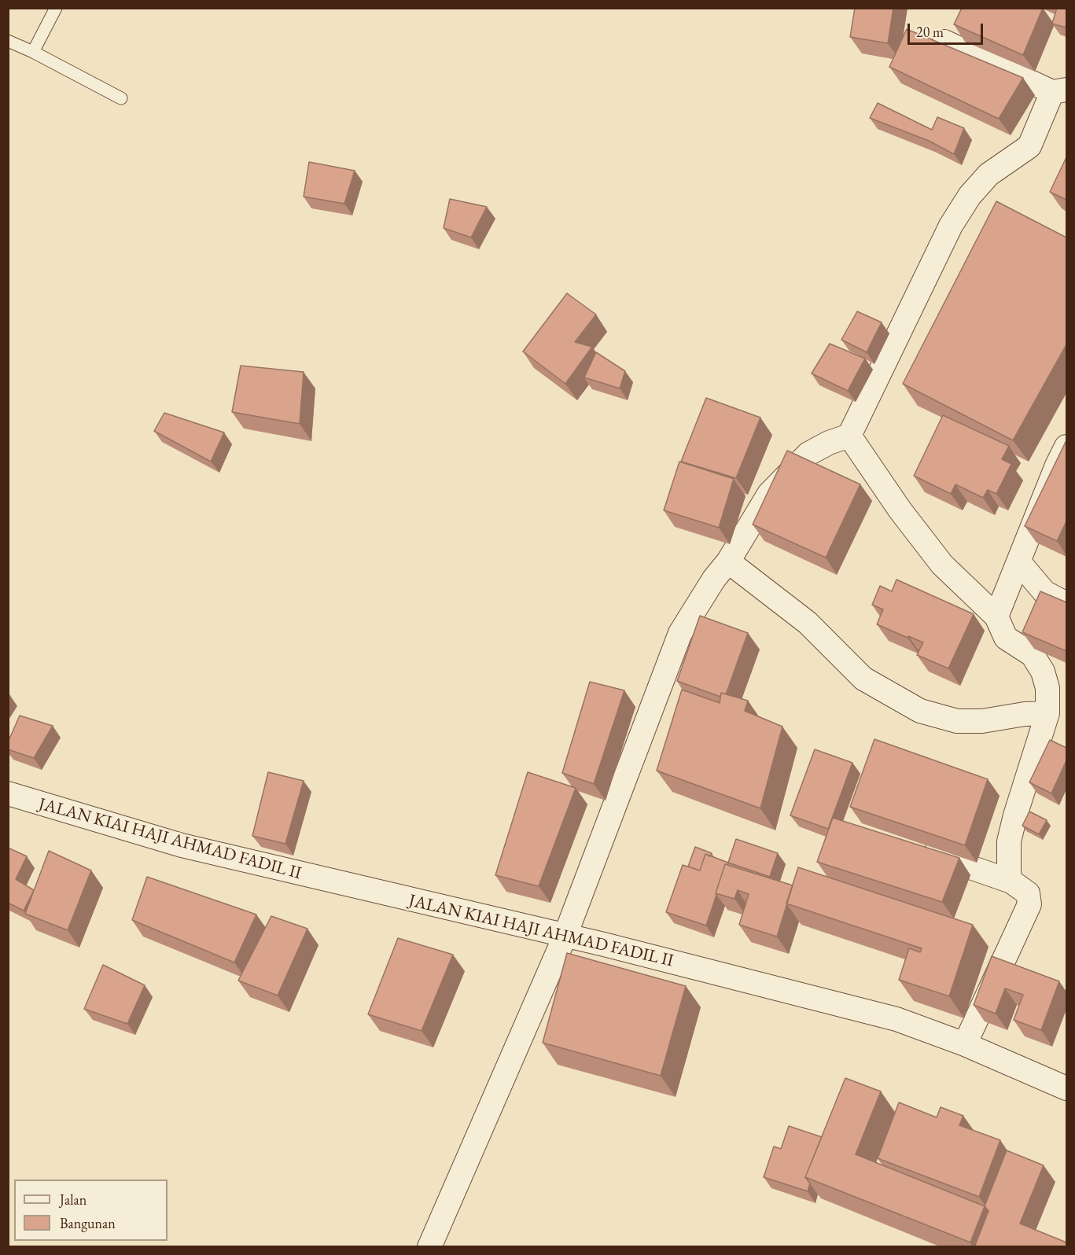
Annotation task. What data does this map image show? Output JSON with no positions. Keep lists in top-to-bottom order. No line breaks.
{"streets":{"street":["JALAN KIAI HAJI AHMAD FADIL II"]},"legend":["Jalan","Bangunan"],"scale_bar":"20 m"}
